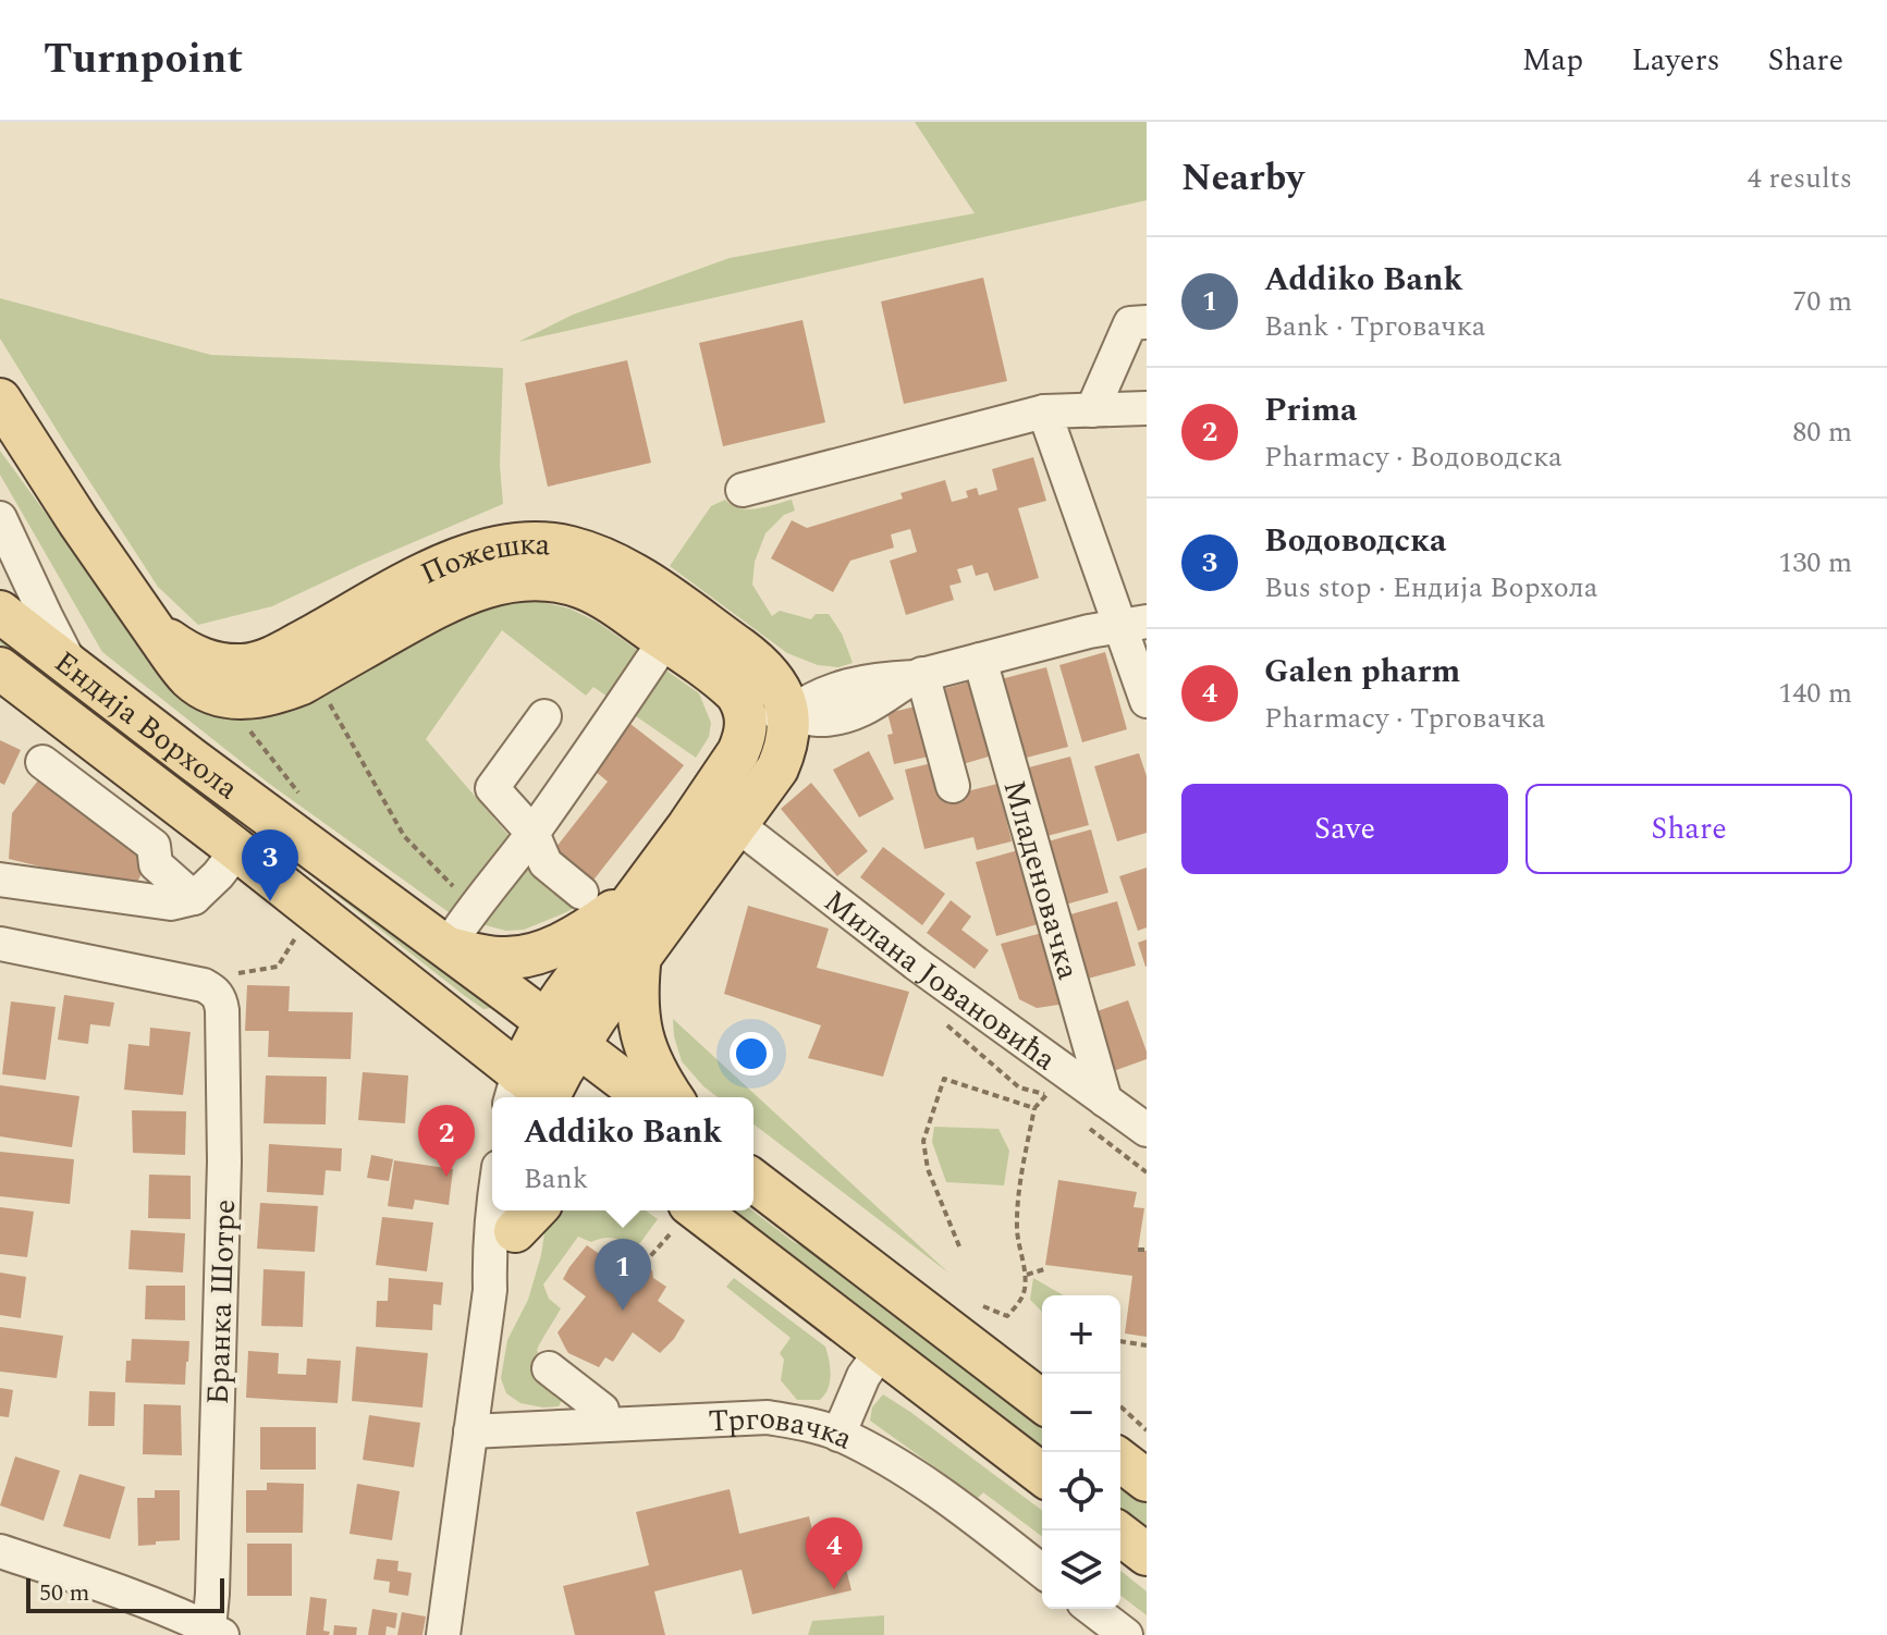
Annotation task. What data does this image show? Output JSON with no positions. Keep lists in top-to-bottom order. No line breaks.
{"streets":{"main road":["Пожешка","Ендија Ворхола"],"street":["Младеновачка","Милана Јовановића","Бранка Шотре","Трговачка"]},"crossings":[["Младеновачка","Милана Јовановића"]],"scale_bar":"50 m","page":{"header":"Turnpoint","nav":["Map","Layers","Share"],"heading":["Nearby","4 results"],"list":[{"mark":"1","name":"Addiko Bank","note":"Bank · Трговачка","value":"70 m"},{"mark":"2","name":"Prima","note":"Pharmacy · Водоводска","value":"80 m"},{"mark":"3","name":"Водоводска","note":"Bus stop · Ендија Ворхола","value":"130 m"},{"mark":"4","name":"Galen pharm","note":"Pharmacy · Трговачка","value":"140 m"}],"buttons":["Save","Share"],"pins":["3","2","1","4"],"popup":["Addiko Bank","Bank"],"map_buttons":["+","−"],"scale":"50 m"}}
